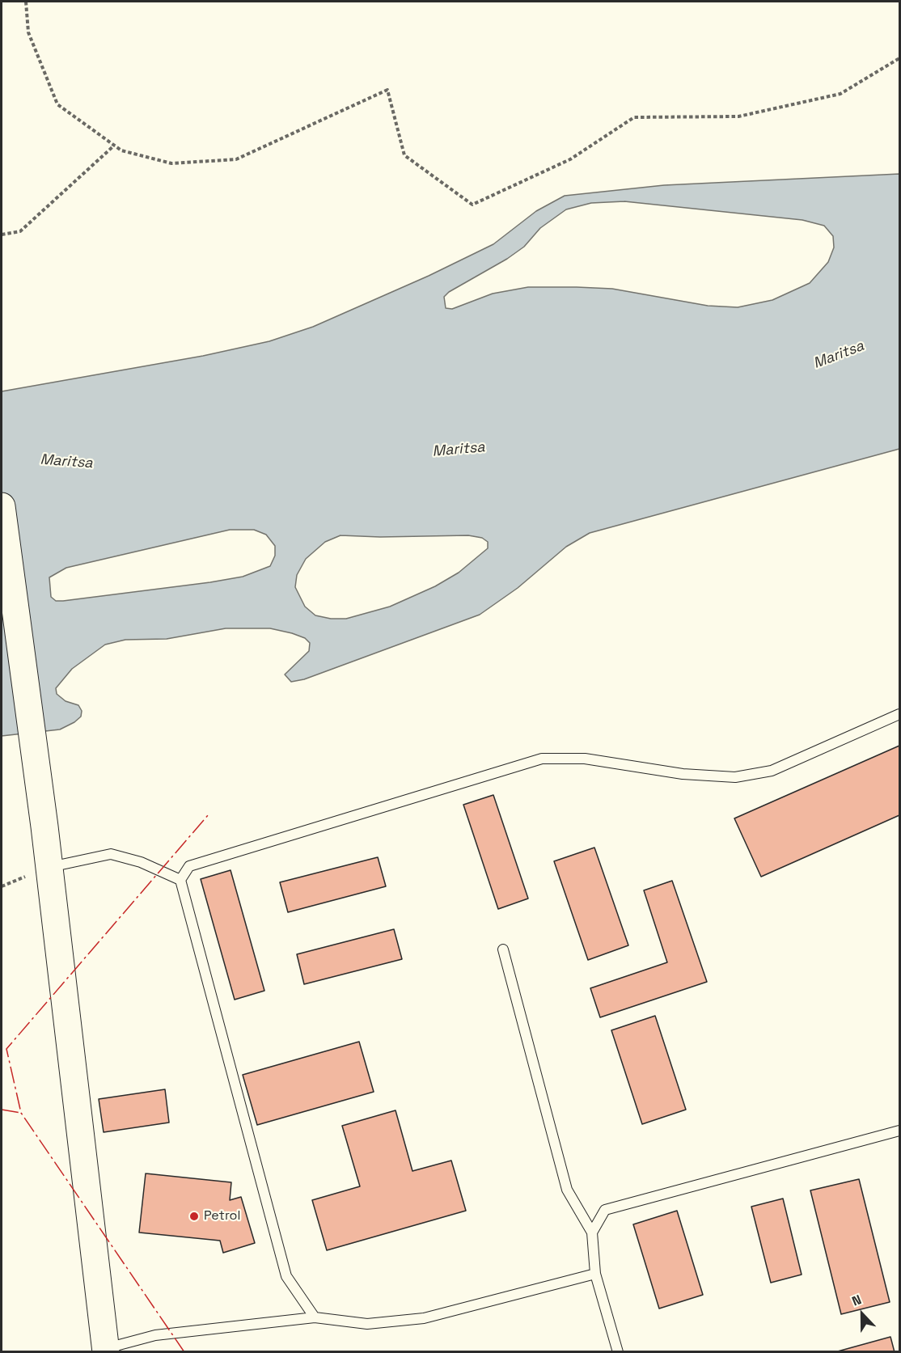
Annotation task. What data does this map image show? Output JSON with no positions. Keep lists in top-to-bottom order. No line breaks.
{"water":["Maritsa"],"places":["Petrol"],"north":"top"}
